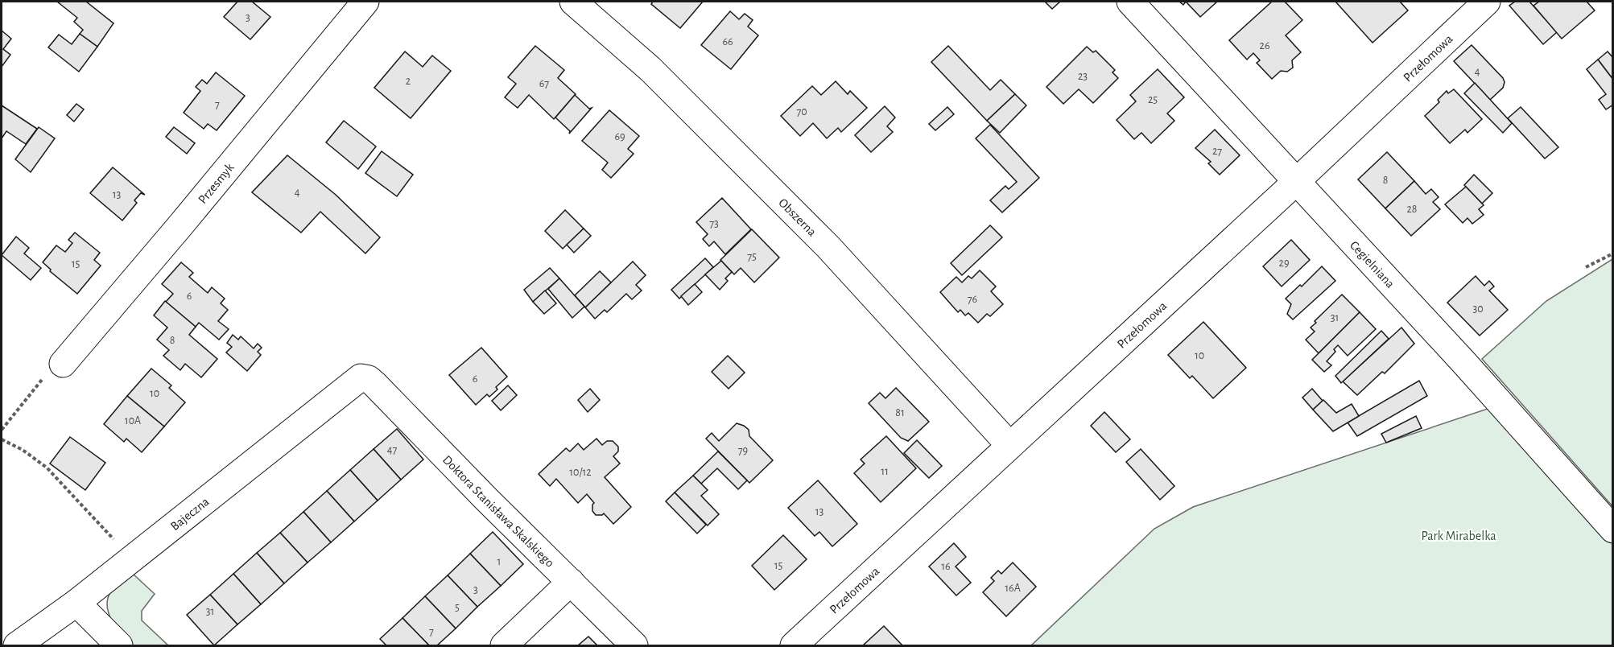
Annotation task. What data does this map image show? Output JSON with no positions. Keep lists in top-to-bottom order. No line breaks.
{"streets":{"street":["Przełomowa","Przesmyk","Obszerna","Cegielniana","Doktora Stanisława Skalskiego","Bajeczna"]},"crossings":[["Przełomowa","Obszerna"],["Przełomowa","Cegielniana"],["Doktora Stanisława Skalskiego","Bajeczna"]],"parks":["Park Mirabelka"],"house_numbers":["3","66","26","4","23","2","67","25","7","70","69","27","8","4","13","28","73","75","29","15","6","76","30","31","8","10","6","10","81","10A","47","79","11","10/12","13","1","15","16","16A","3","5","31","7"]}
